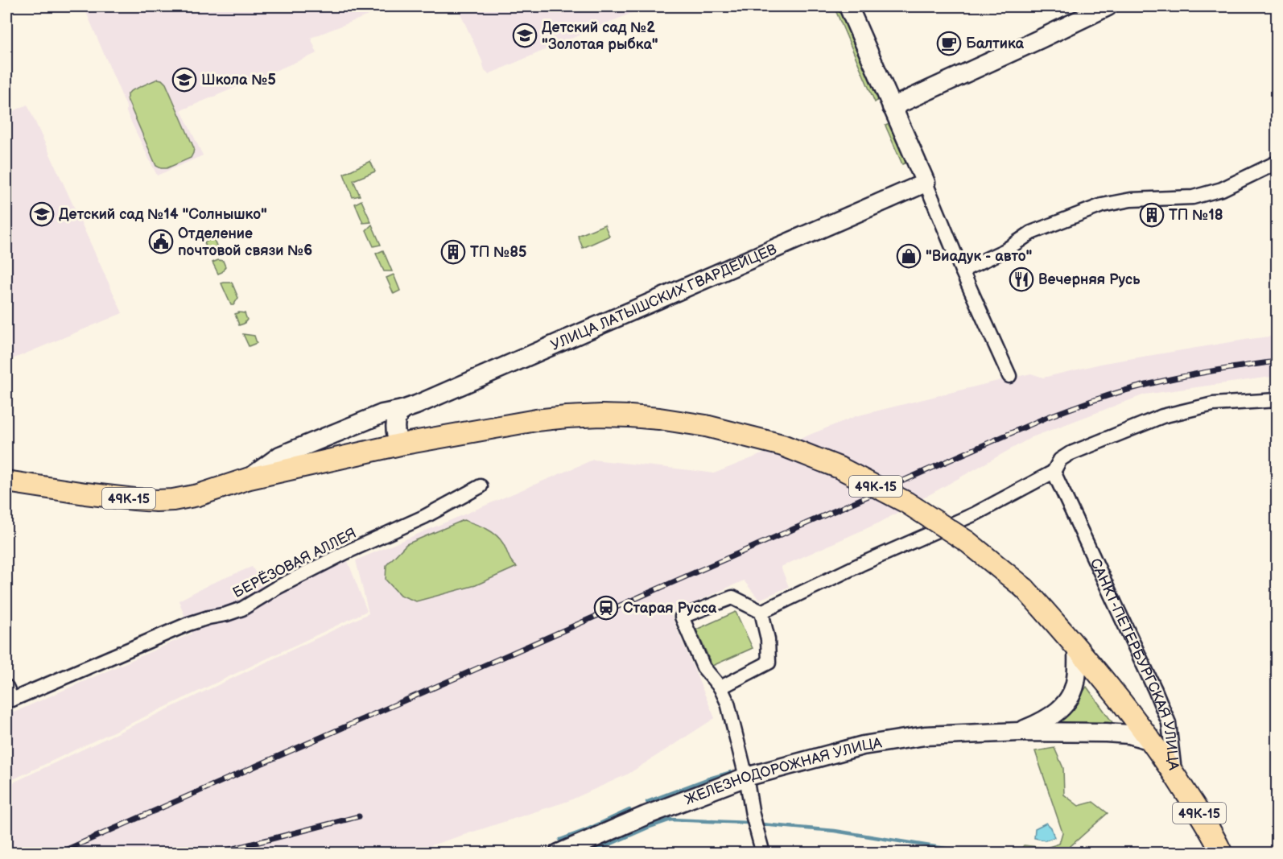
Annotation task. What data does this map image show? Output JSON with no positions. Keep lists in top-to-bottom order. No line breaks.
{"streets":{"main road":["УЛИЦА ЛАТЫШСКИХ ГВАРДЕЙЦЕВ","49К-15","САНКТ-ПЕТЕРБУРГСКАЯ УЛИЦА","ЖЕЛЕЗНОДОРОЖНАЯ УЛИЦА"],"street":["БЕРЁЗОВАЯ АЛЛЕЯ"]},"crossings":[["УЛИЦА ЛАТЫШСКИХ ГВАРДЕЙЦЕВ","49К-15"],["49К-15","САНКТ-ПЕТЕРБУРГСКАЯ УЛИЦА"],["49К-15","ЖЕЛЕЗНОДОРОЖНАЯ УЛИЦА"]],"places":{"school or university":["Детский сад №2 \"Золотая рыбка\"","Школа №5","Детский сад №14 \"Солнышко\""],"cafe":["Балтика"],"building":["ТП №18","ТП №85"],"public building":["Отделение почтовой связи №6"],"shop":["\"Виадук - авто\""],"restaurant":["Вечерняя Русь"],"station":["Старая Русса"]}}
